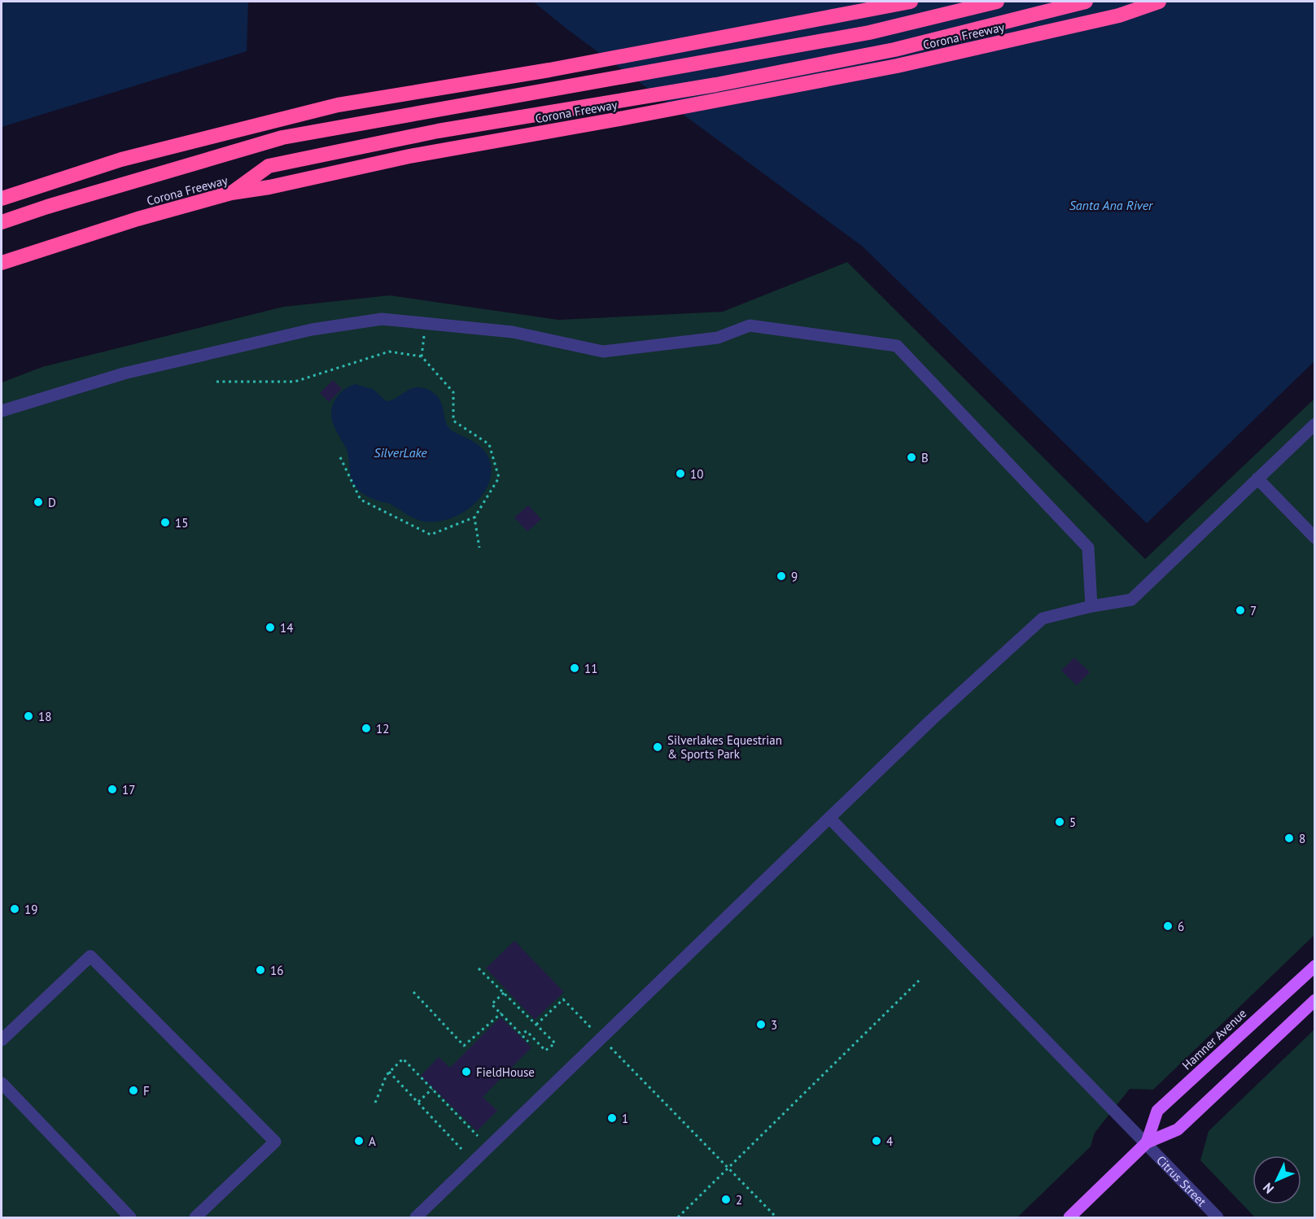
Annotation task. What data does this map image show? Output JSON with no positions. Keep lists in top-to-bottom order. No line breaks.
{"streets":{"highway":["Corona Freeway"],"main road":["Hamner Avenue"],"street":["Citrus Street"]},"crossings":[["Hamner Avenue","Citrus Street"]],"water":["Santa Ana River","SilverLake"],"places":["B","10","D","15","9","7","14","11","18","12","Silverlakes Equestrian & Sports Park","17","5","8","19","6","16","3","FieldHouse","F","1","A","4","2"],"north":"bottom left"}
